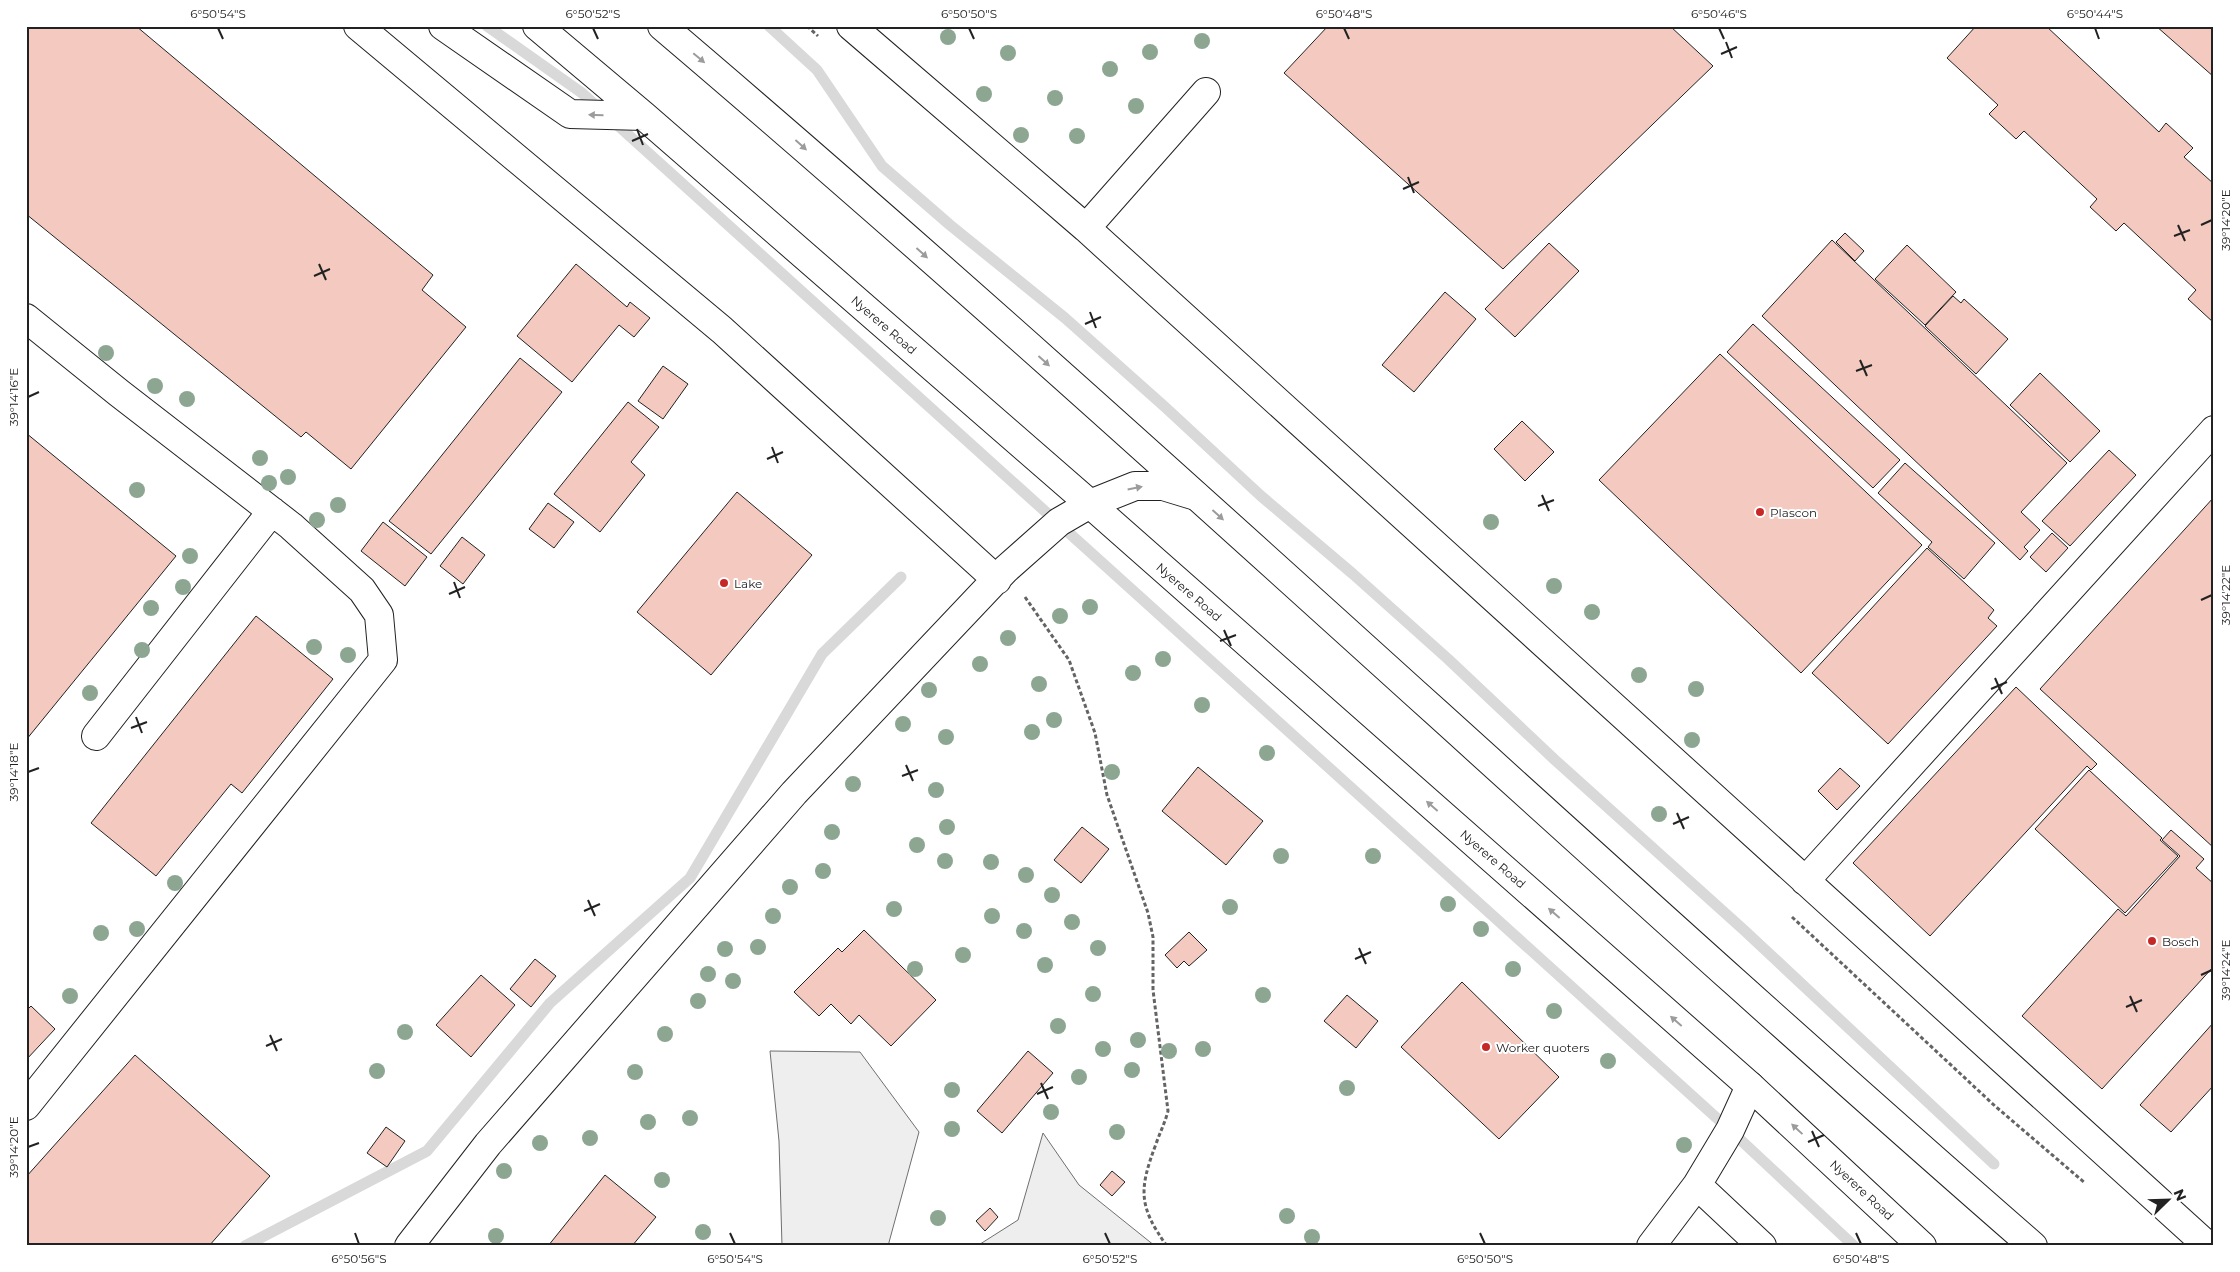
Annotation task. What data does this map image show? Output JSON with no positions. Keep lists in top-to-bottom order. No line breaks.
{"streets":{"main road":["Nyerere Road"]},"places":["Plascon","Lake","Bosch","Worker quoters"],"north":"top right","coordinates":["6°50'54\"S","6°50'52\"S","6°50'50\"S","6°50'48\"S","6°50'46\"S","6°50'44\"S","39°14'20\"E","39°14'16\"E","39°14'22\"E","39°14'18\"E","39°14'24\"E","6°50'56\"S"]}
